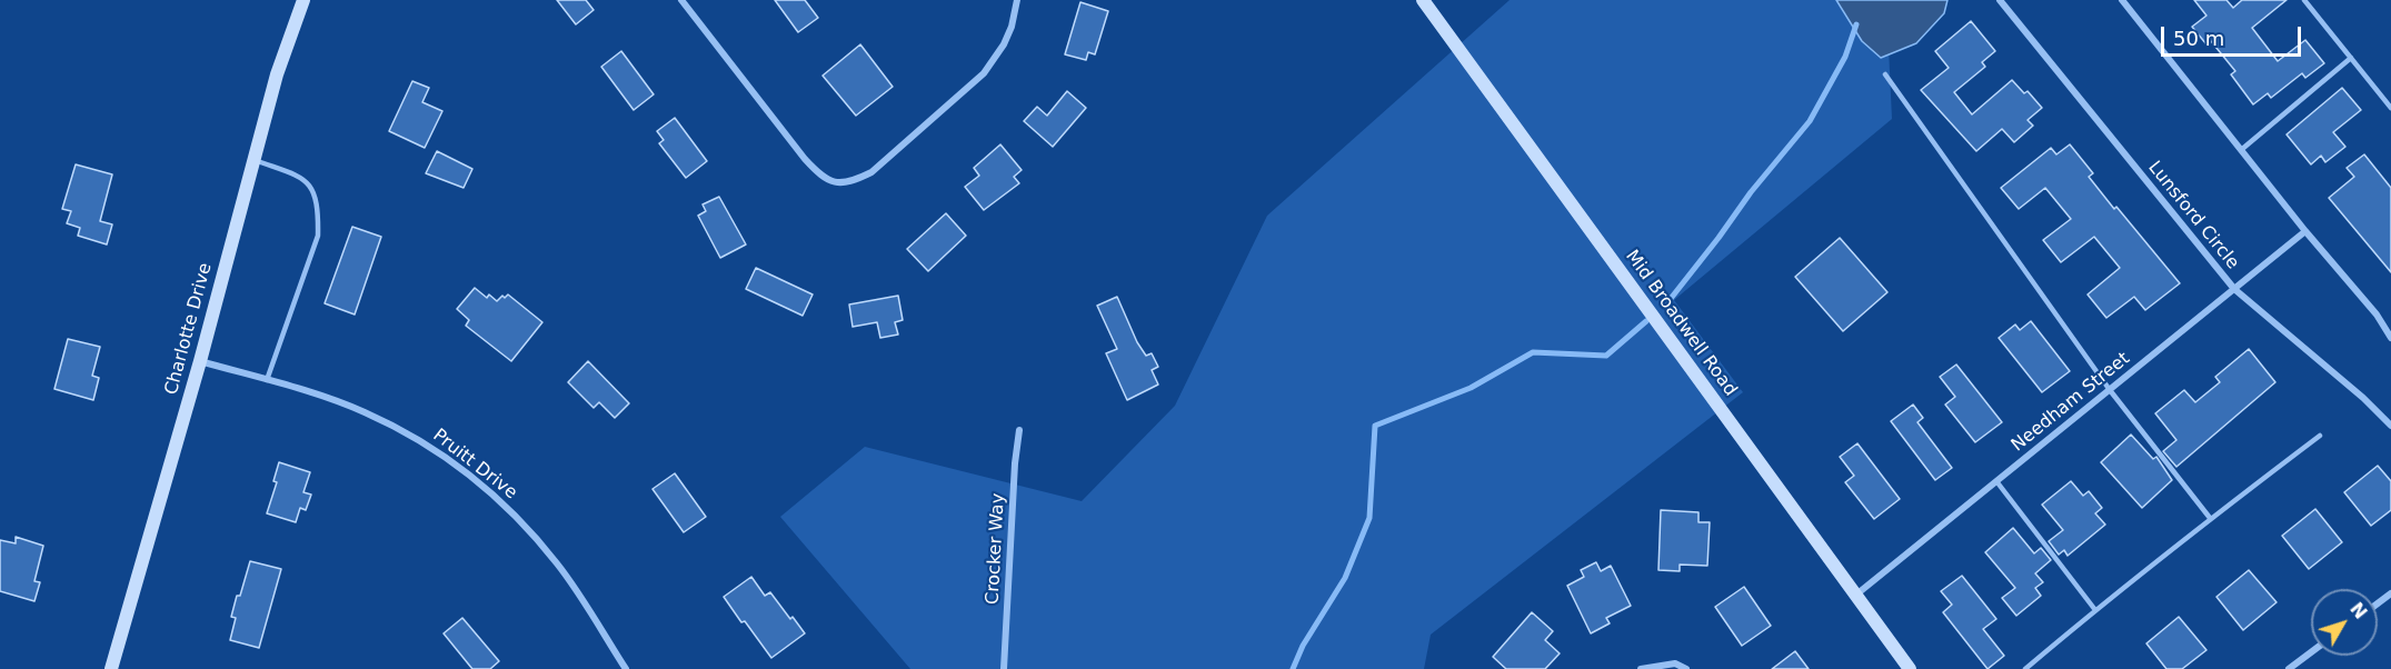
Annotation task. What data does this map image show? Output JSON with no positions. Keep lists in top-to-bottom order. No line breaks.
{"streets":{"street":["Lunsford Circle","Mid Broadwell Road","Charlotte Drive","Needham Street","Pruitt Drive","Crocker Way"]},"crossings":[["Lunsford Circle","Needham Street"],["Mid Broadwell Road","Needham Street"],["Charlotte Drive","Pruitt Drive"]],"scale_bar":"50 m","north":"top right"}
